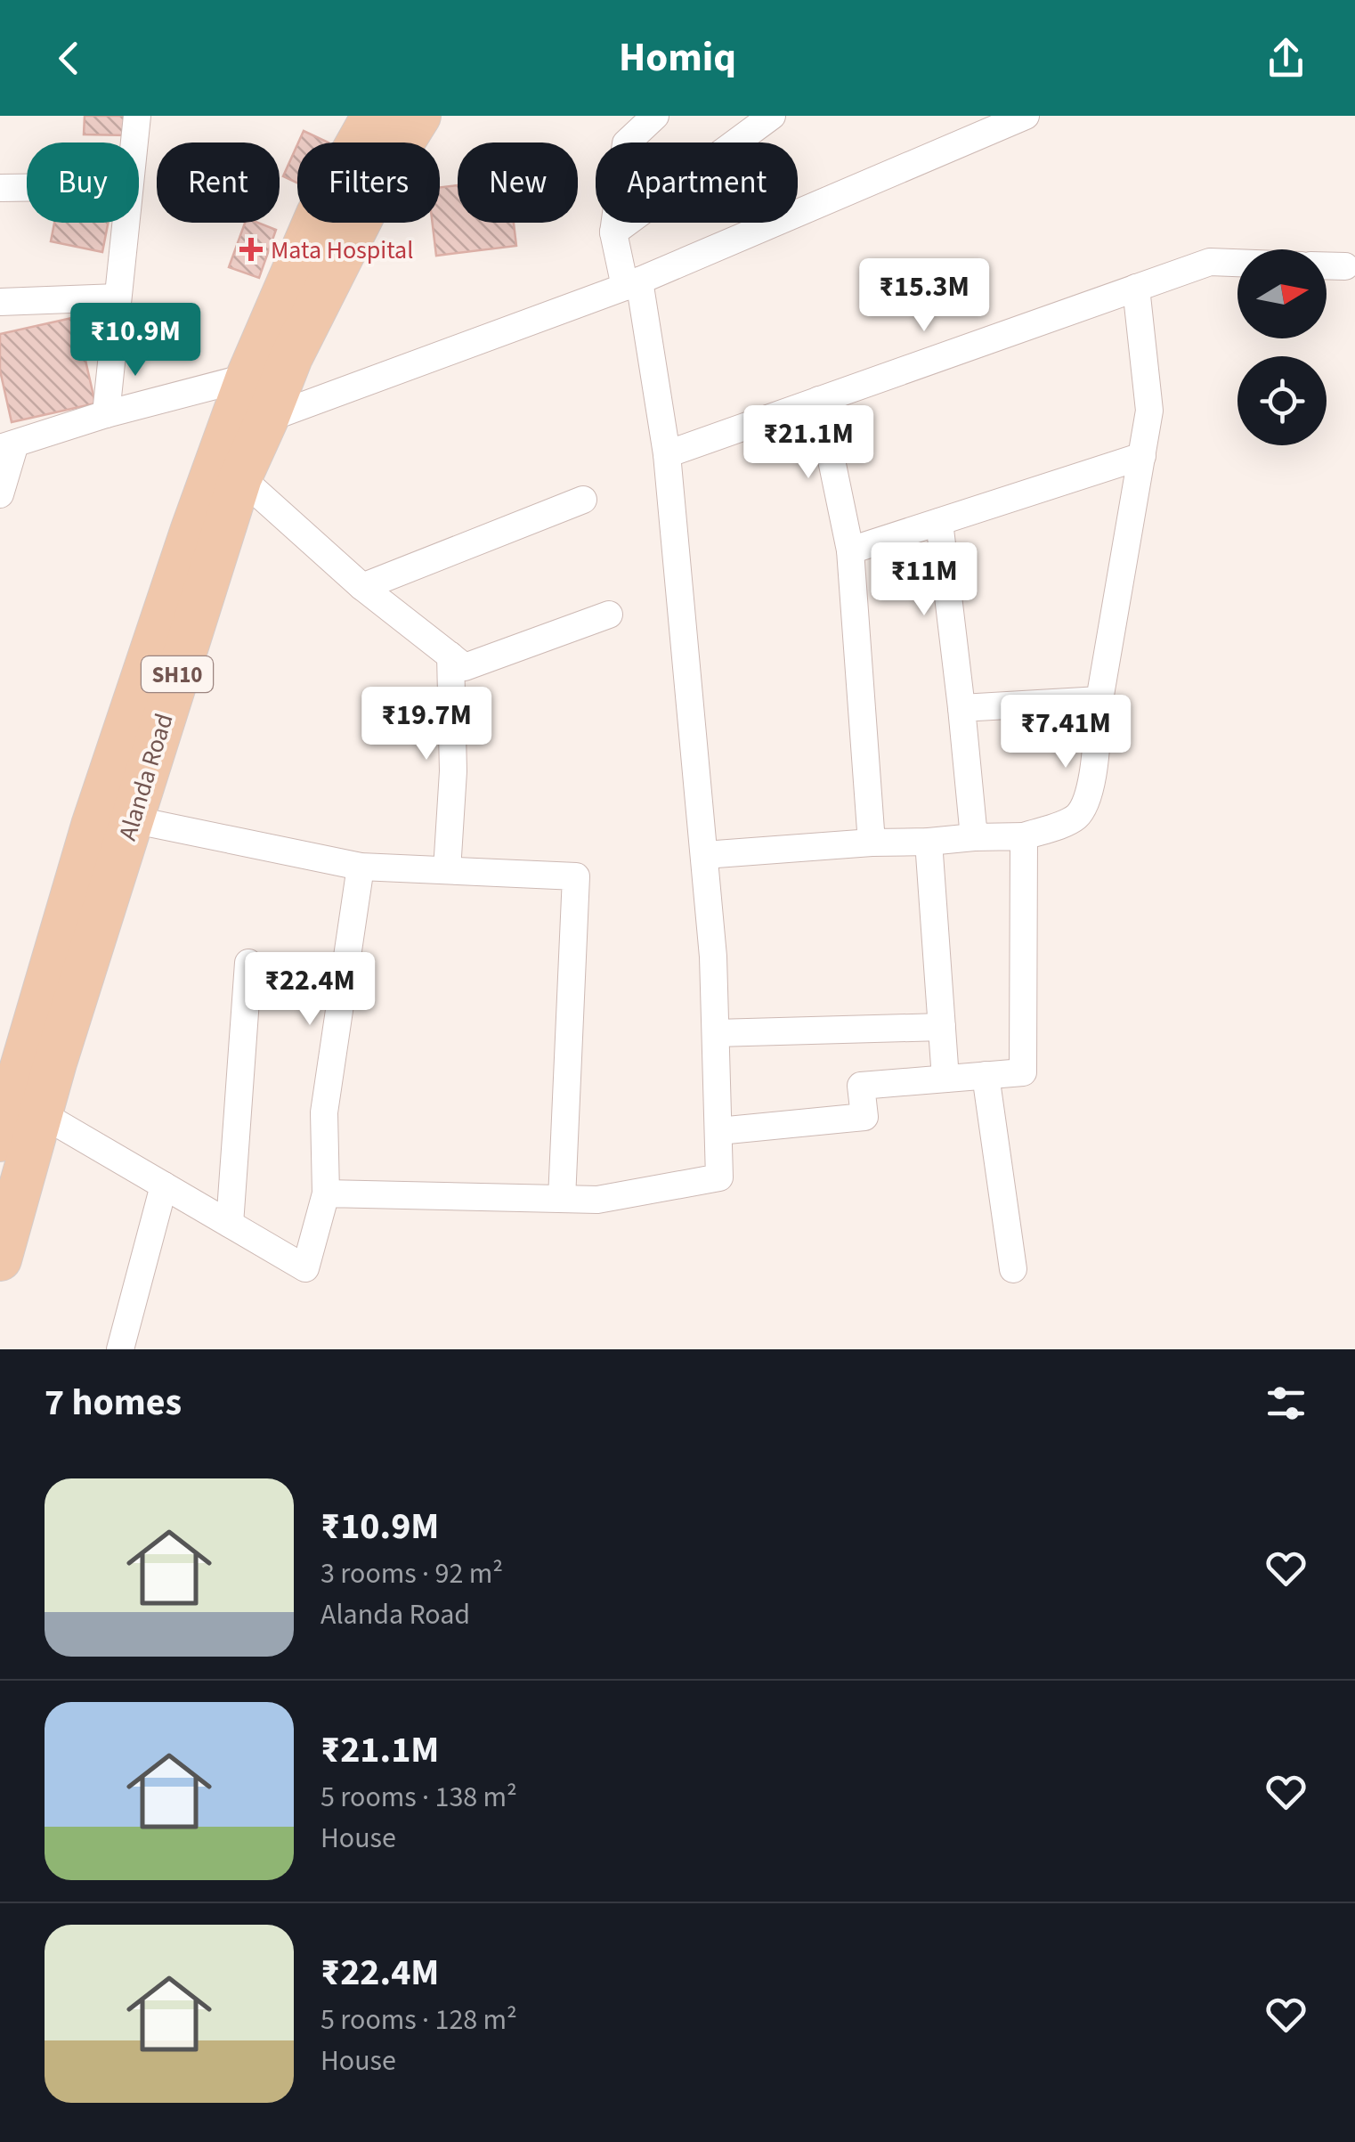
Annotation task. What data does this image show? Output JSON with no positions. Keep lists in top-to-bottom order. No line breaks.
{"streets":{"main road":["SH10","Alanda Road"]},"places":{"health":["Mata Hospital"]},"north":"right","page":{"header":"Homiq","chip":["Buy","Rent","Filters","New","Apartment"],"price":["₹15.3M","₹10.9M","₹21.1M","₹11M","₹19.7M","₹7.41M","₹22.4M"],"heading":"7 homes","list":[{"name":"₹10.9M","note":"3 rooms · 92 m² · Alanda Road"},{"name":"₹21.1M","note":"5 rooms · 138 m² · House"},{"name":"₹22.4M","note":"5 rooms · 128 m² · House"}]}}
